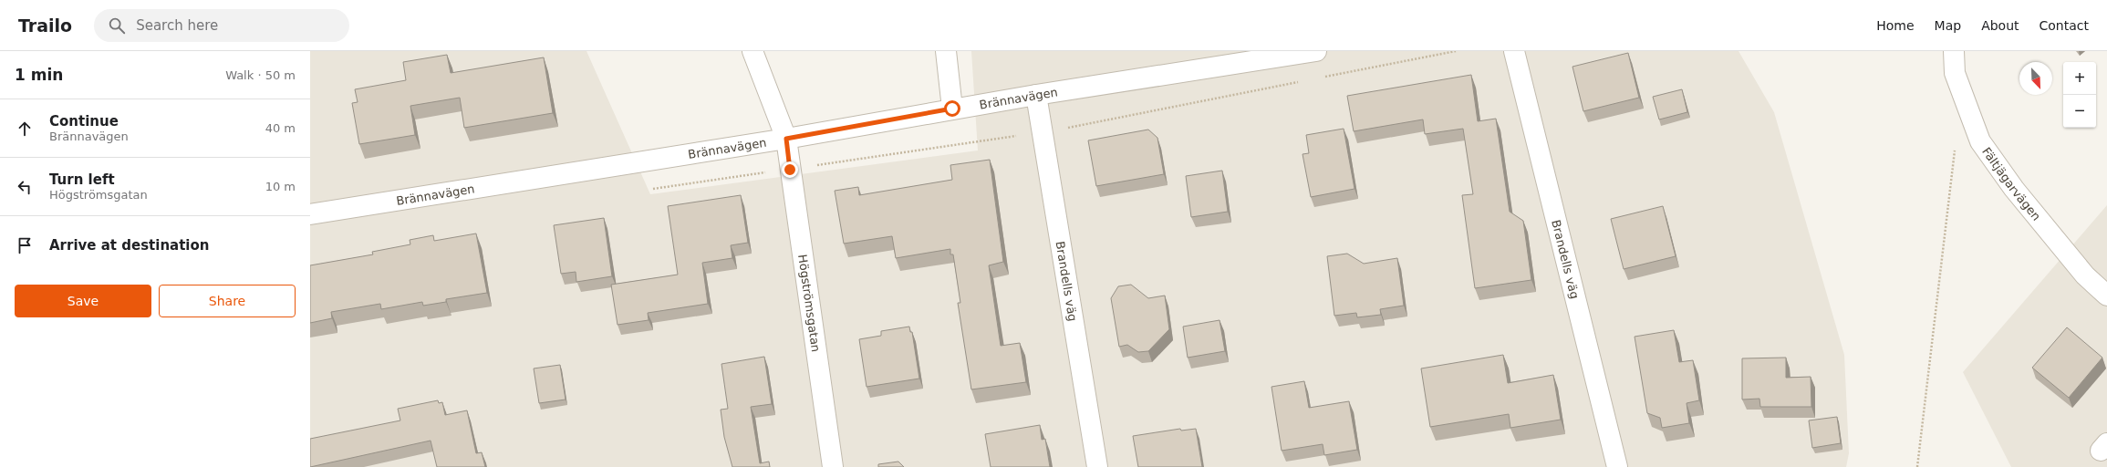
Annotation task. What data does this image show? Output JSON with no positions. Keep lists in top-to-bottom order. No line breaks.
{"streets":{"street":["Brännavägen","Fältjägarvägen","Brandells väg","Högströmsgatan"]},"crossings":[["Brännavägen","Brandells väg"],["Brännavägen","Högströmsgatan"]],"north":"bottom right","page":{"header":"Trailo","search":"Search here","nav":["Home","Map","About","Contact"],"heading":["1 min","Walk · 50 m"],"map_buttons":["+","−"],"list":[["Continue","Brännavägen","40 m"],["Turn left","Högströmsgatan","10 m"],"Arrive at destination"],"buttons":["Save","Share"]}}
